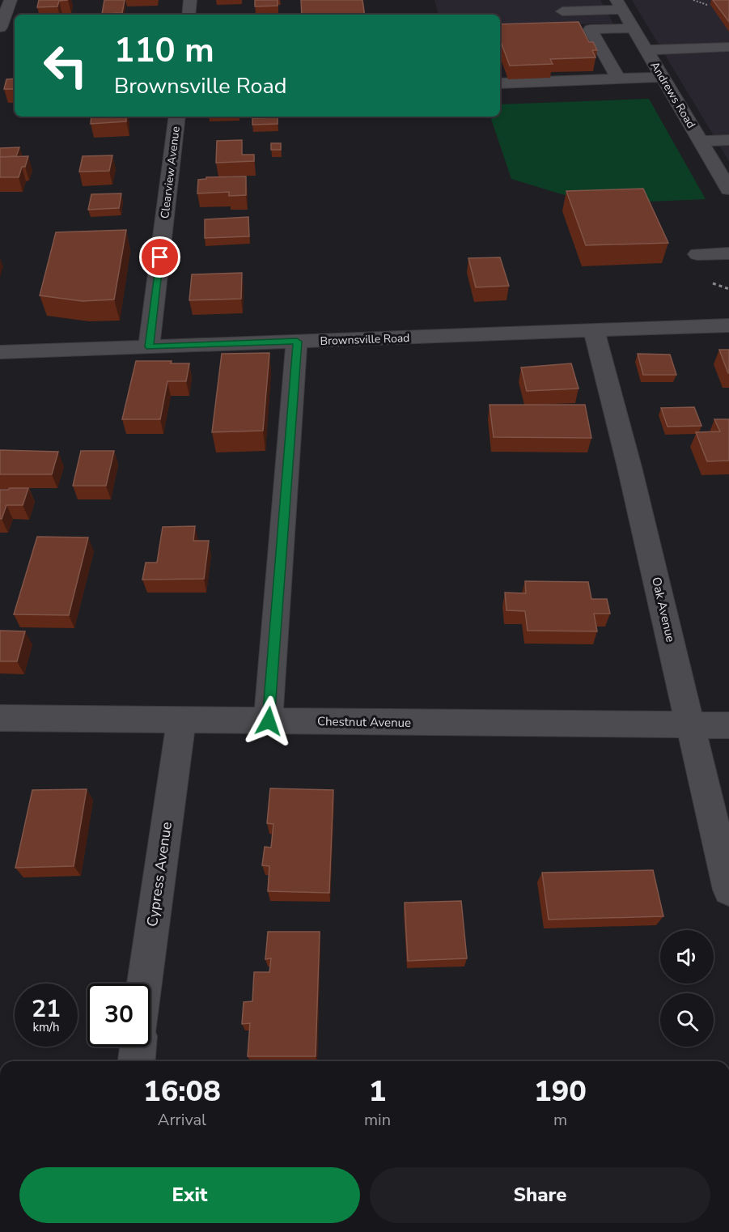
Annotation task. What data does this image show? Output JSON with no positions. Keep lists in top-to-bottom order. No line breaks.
{"streets":{"street":["Andrews Road","Clearview Avenue","Brownsville Road","Oak Avenue","Chestnut Avenue","Cypress Avenue"]},"crossings":[["Clearview Avenue","Brownsville Road"],["Brownsville Road","Oak Avenue"],["Oak Avenue","Chestnut Avenue"],["Chestnut Avenue","Cypress Avenue"]],"page":{"turn":["110 m","Brownsville Road"],"speed":"21 km/h","limit":"30","eta":["16:08","Arrival","1","min","190","m"],"buttons":["Exit","Share"]}}
